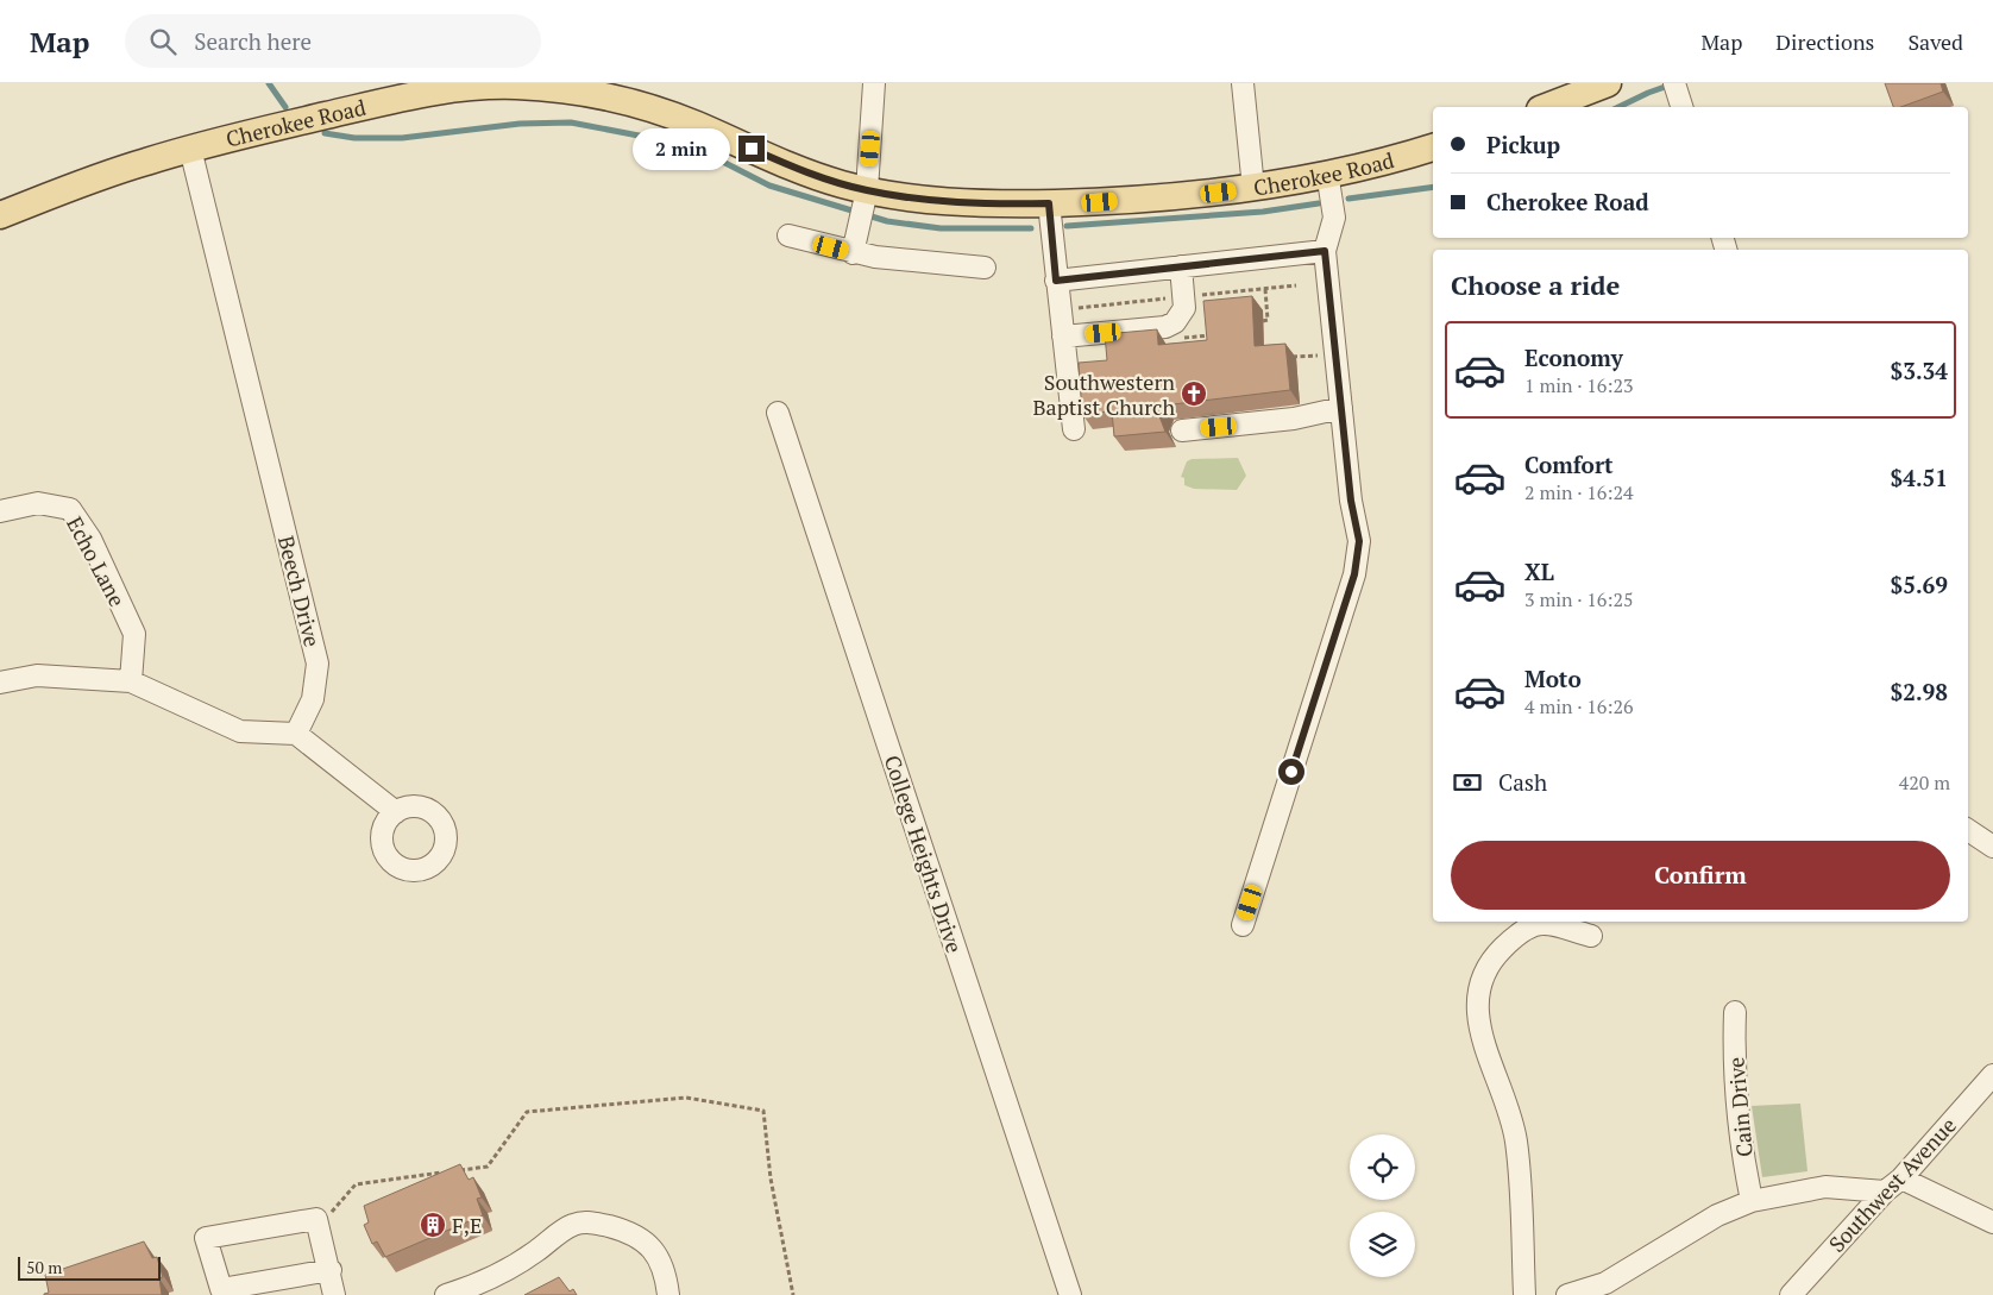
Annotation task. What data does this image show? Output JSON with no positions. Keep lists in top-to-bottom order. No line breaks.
{"streets":{"main road":["Cherokee Road"],"street":["Echo Lane","Beech Drive","College Heights Drive","Cain Drive","Southwest Avenue"]},"crossings":[["Cherokee Road","Beech Drive"]],"places":{"church":["Southwestern Baptist Church"],"building":["F,E"]},"scale_bar":"50 m","page":{"header":"Map","search":"Search here","nav":["Map","Directions","Saved"],"banner":["Pickup","Cherokee Road"],"bubble":"2 min","heading":"Choose a ride","list":[{"name":"Economy","note":"1 min · 16:23","value":"$3.34"},{"name":"Comfort","note":"2 min · 16:24","value":"$4.51"},{"name":"XL","note":"3 min · 16:25","value":"$5.69"},{"name":"Moto","note":"4 min · 16:26","value":"$2.98"}],"pay":["Cash","420 m"],"buttons":"Confirm","scale":"50 m"}}
